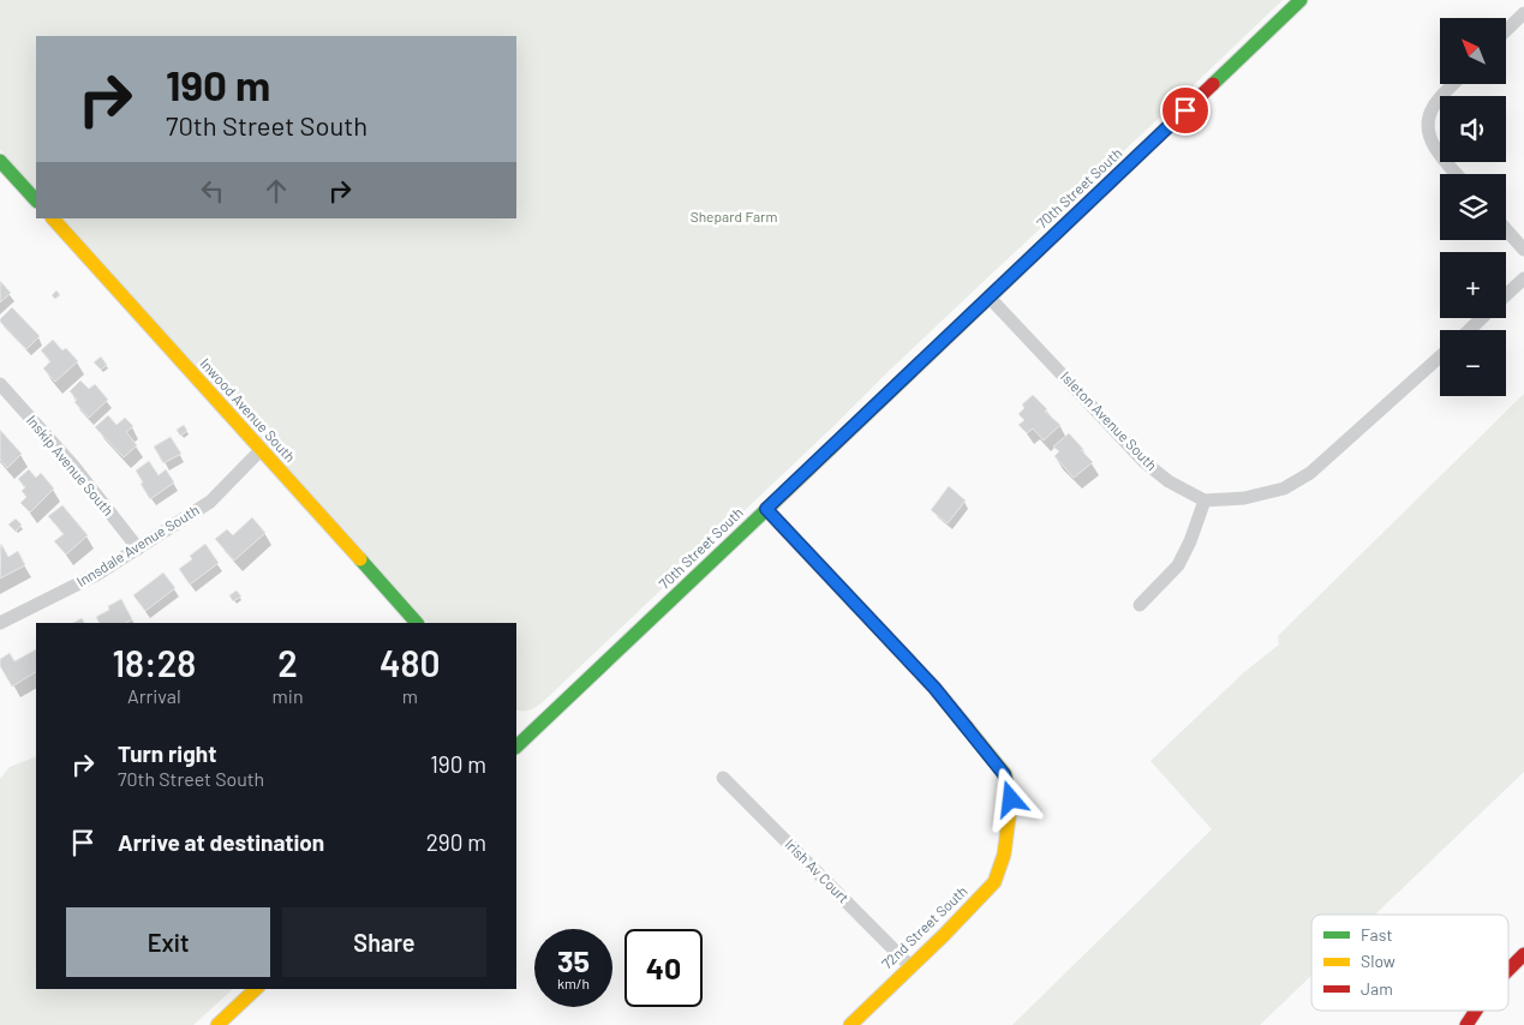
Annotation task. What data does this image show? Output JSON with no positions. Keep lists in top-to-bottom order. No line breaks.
{"streets":{"street":["70th Street South","Inwood Avenue South","Isleton Avenue South","Inskip Avenue South","Innsdale Avenue South","Irish Av Court","72nd Street South"]},"crossings":[["70th Street South","Isleton Avenue South"],["70th Street South","72nd Street South"],["Inwood Avenue South","Innsdale Avenue South"],["Inskip Avenue South","Innsdale Avenue South"],["Irish Av Court","72nd Street South"]],"parks":["Shepard Farm"],"legend":["Fast","Slow","Jam"],"north":"top left","page":{"map_buttons":["+","−"],"turn":["190 m","70th Street South"],"eta":["18:28","Arrival","2","min","480","m"],"list":[{"name":"Turn right","note":"70th Street South","value":"190 m"},{"name":"Arrive at destination","value":"290 m"}],"buttons":["Exit","Share"],"speed":"35 km/h","limit":"40"}}
